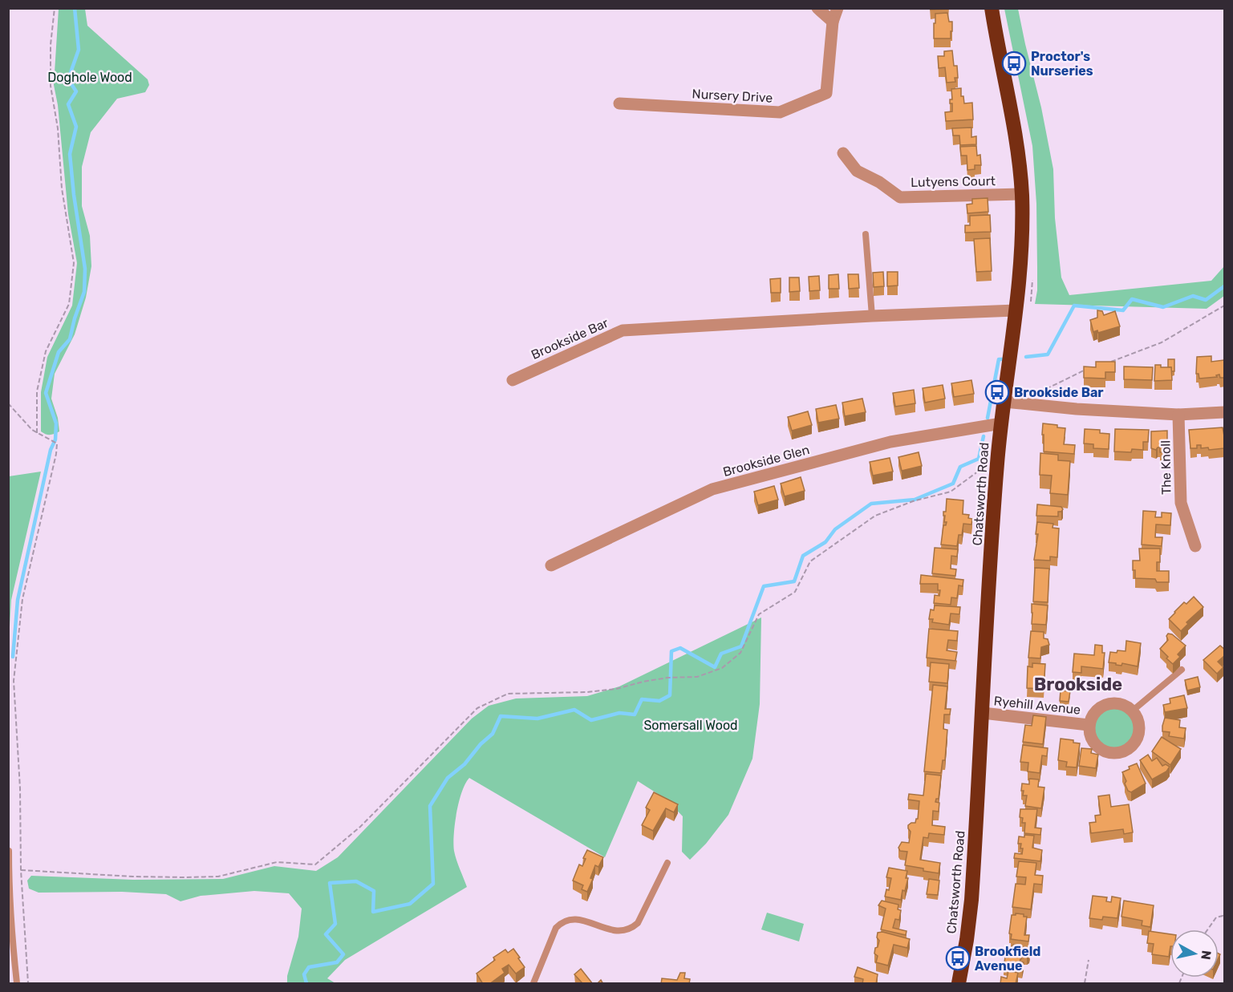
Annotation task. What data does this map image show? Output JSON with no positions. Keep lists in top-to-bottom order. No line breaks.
{"streets":{"highway":["Chatsworth Road"],"street":["Nursery Drive","Lutyens Court","Brookside Bar","Brookside Glen","The Knoll","Ryehill Avenue"]},"crossings":[["Lutyens Court","Chatsworth Road"],["Brookside Bar","Chatsworth Road"],["Brookside Glen","Chatsworth Road"],["Chatsworth Road","Ryehill Avenue"]],"districts":["Brookside"],"parks":["Doghole Wood","Somersall Wood"],"places":{"bus stop":["Proctor's Nurseries","Brookside Bar","Brookfield Avenue"]},"north":"right"}
